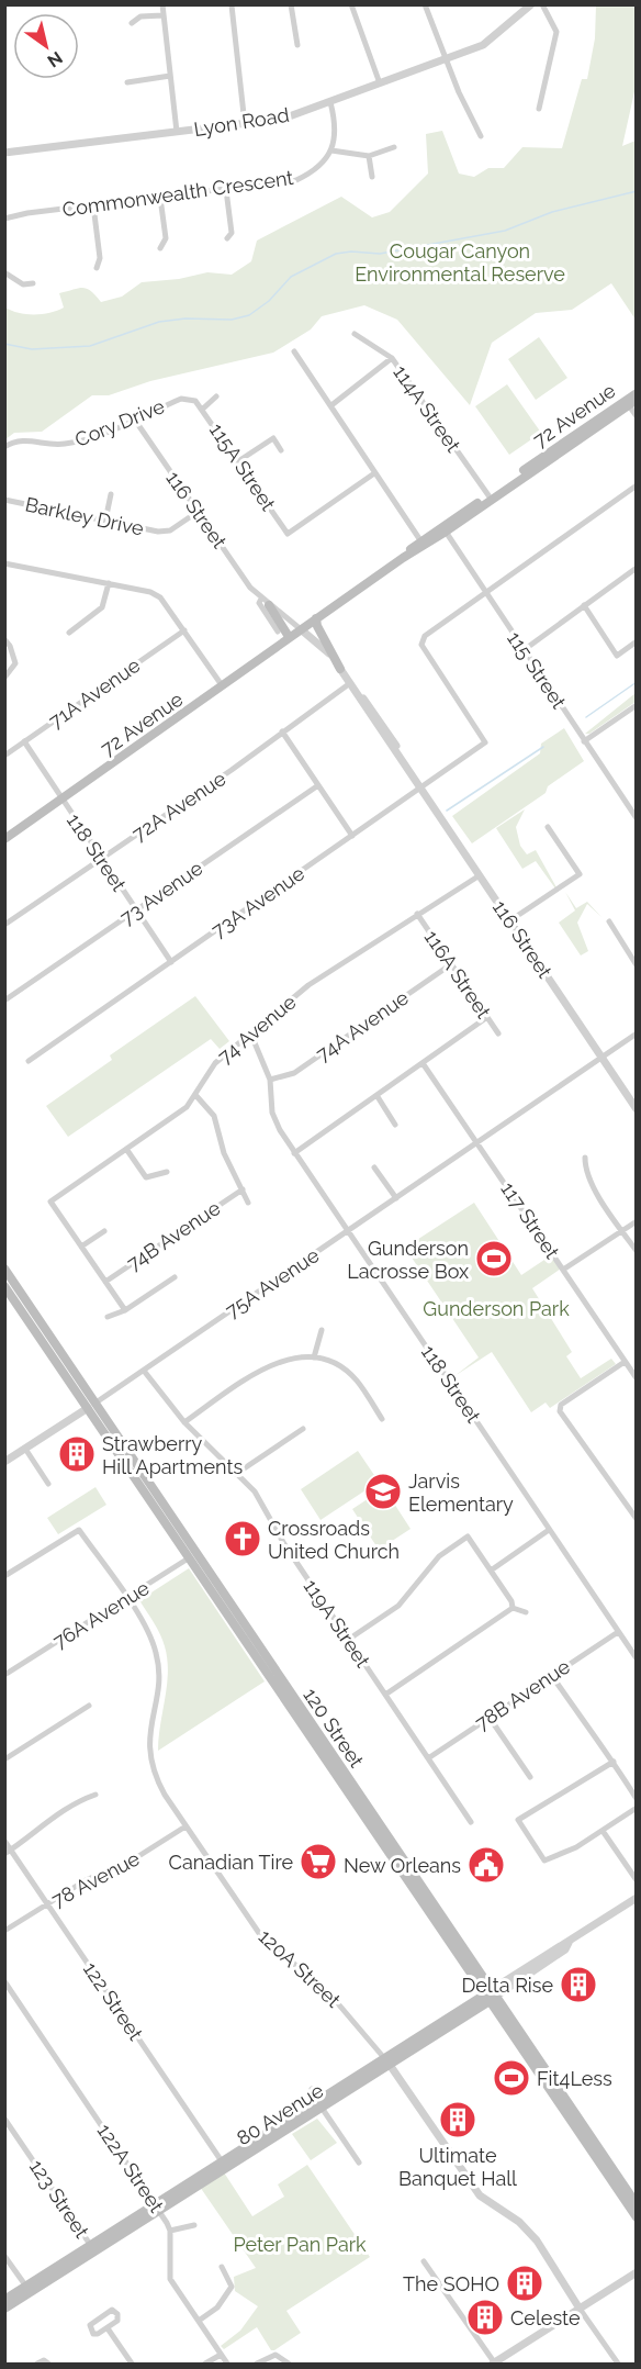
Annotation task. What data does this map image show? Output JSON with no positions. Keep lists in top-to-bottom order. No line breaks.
{"streets":{"main road":["72 Avenue","120 Street","80 Avenue"],"street":["Lyon Road","Commonwealth Crescent","114A Street","Cory Drive","115A Street","116 Street","Barkley Drive","115 Street","71A Avenue","72A Avenue","118 Street","73 Avenue","73A Avenue","116A Street","74A Avenue","74 Avenue","117 Street","74B Avenue","75A Avenue","76A Avenue","119A Street","78B Avenue","78 Avenue","120A Street","122 Street","122A Street","123 Street"]},"crossings":[["114A Street","72 Avenue"],["72 Avenue","116 Street"],["72 Avenue","115 Street"],["72 Avenue","118 Street"],["Cory Drive","115A Street"],["Cory Drive","116 Street"],["116 Street","Barkley Drive"],["116 Street","72A Avenue"],["116 Street","73A Avenue"],["116 Street","74 Avenue"],["116 Street","75A Avenue"],["115 Street","73A Avenue"],["71A Avenue","118 Street"],["72A Avenue","118 Street"],["118 Street","73 Avenue"],["118 Street","73A Avenue"],["118 Street","74A Avenue"],["118 Street","74 Avenue"],["118 Street","75A Avenue"],["118 Street","78B Avenue"],["116A Street","74A Avenue"],["116A Street","74 Avenue"],["117 Street","75A Avenue"],["75A Avenue","119A Street"],["75A Avenue","120 Street"],["76A Avenue","120 Street"],["76A Avenue","120A Street"],["119A Street","78B Avenue"],["120 Street","80 Avenue"],["78 Avenue","120A Street"],["78 Avenue","122 Street"],["120A Street","80 Avenue"],["122 Street","80 Avenue"],["80 Avenue","122A Street"],["80 Avenue","123 Street"]],"parks":["Cougar Canyon Environmental Reserve","Gunderson Park","Peter Pan Park"],"places":{"sports":["Gunderson Lacrosse Box","Fit4Less"],"building":["Strawberry Hill Apartments","Delta Rise","Ultimate Banquet Hall","The SOHO","Celeste"],"school or university":["Jarvis Elementary"],"church":["Crossroads United Church"],"supermarket":["Canadian Tire"],"public building":["New Orleans"]},"north":"bottom right"}
